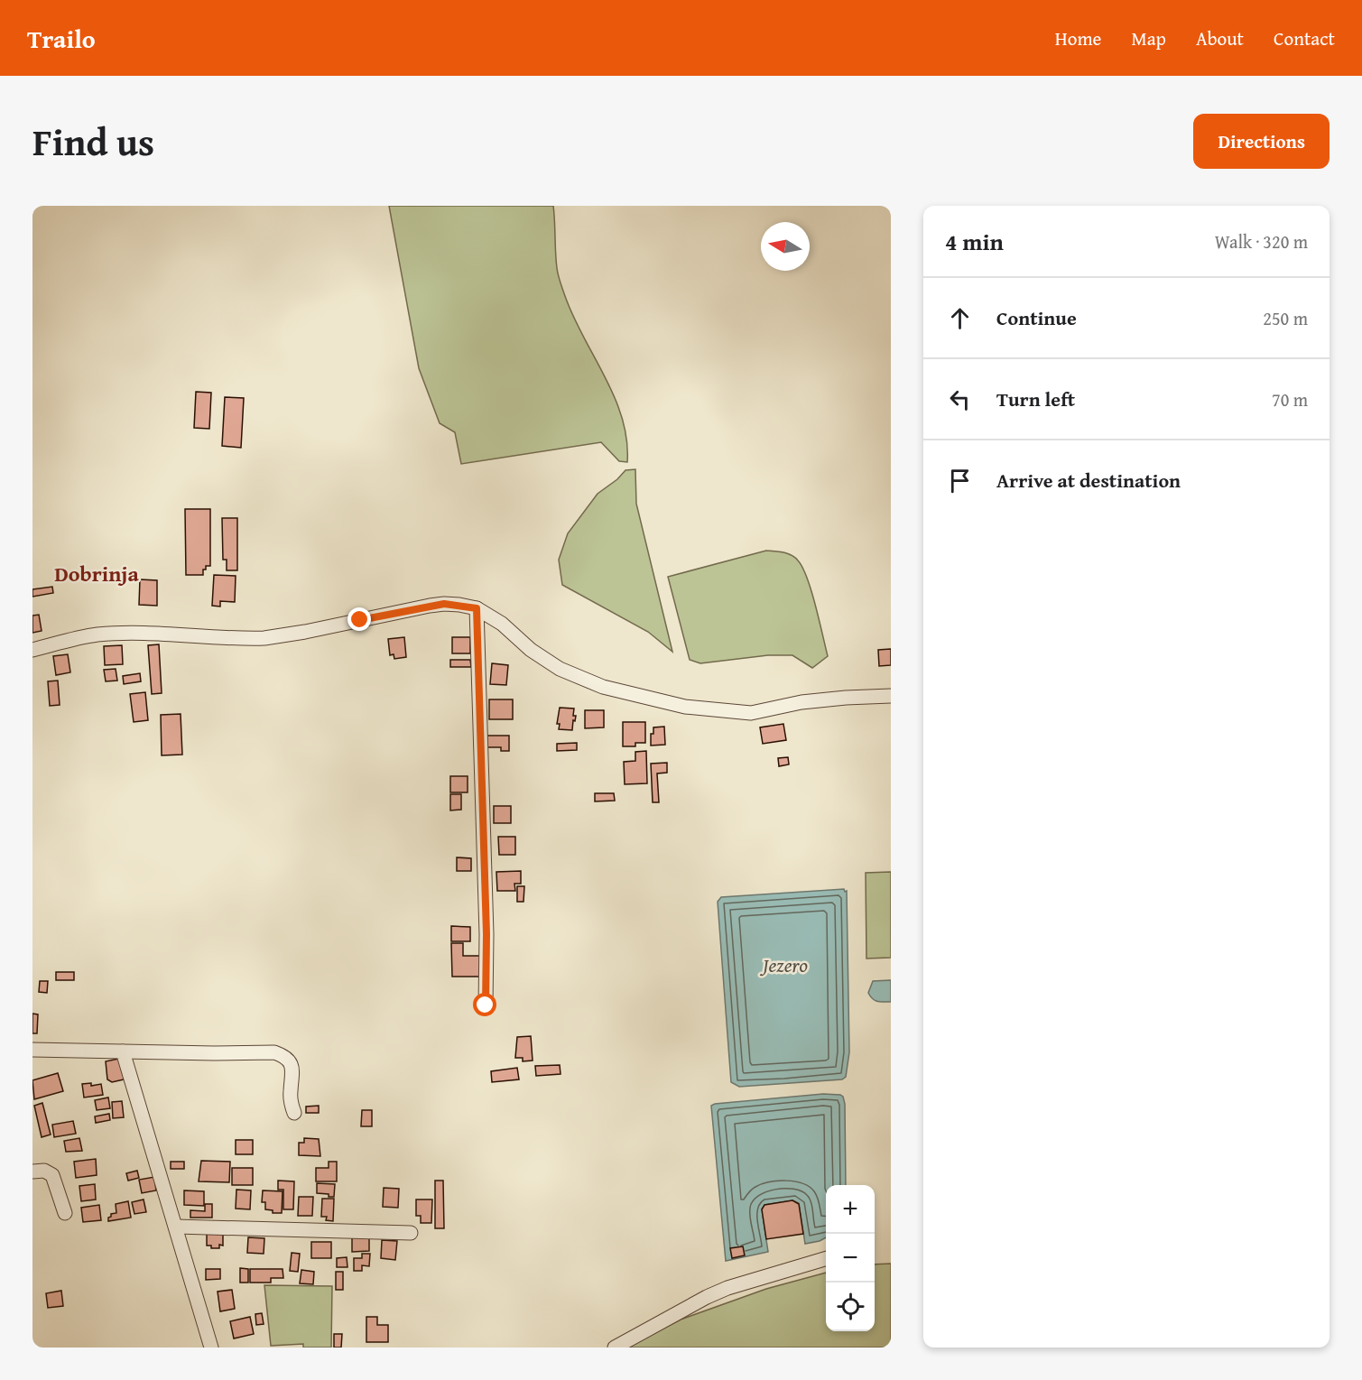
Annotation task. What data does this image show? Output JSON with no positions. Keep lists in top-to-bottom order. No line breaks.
{"districts":["Dobrinja"],"water":["Jezero"],"north":"left","page":{"header":"Trailo","nav":["Home","Map","About","Contact"],"title":"Find us","buttons":"Directions","heading":["4 min","Walk · 320 m"],"list":[["Continue","250 m"],["Turn left","70 m"],"Arrive at destination"],"map_buttons":["+","−"]}}
